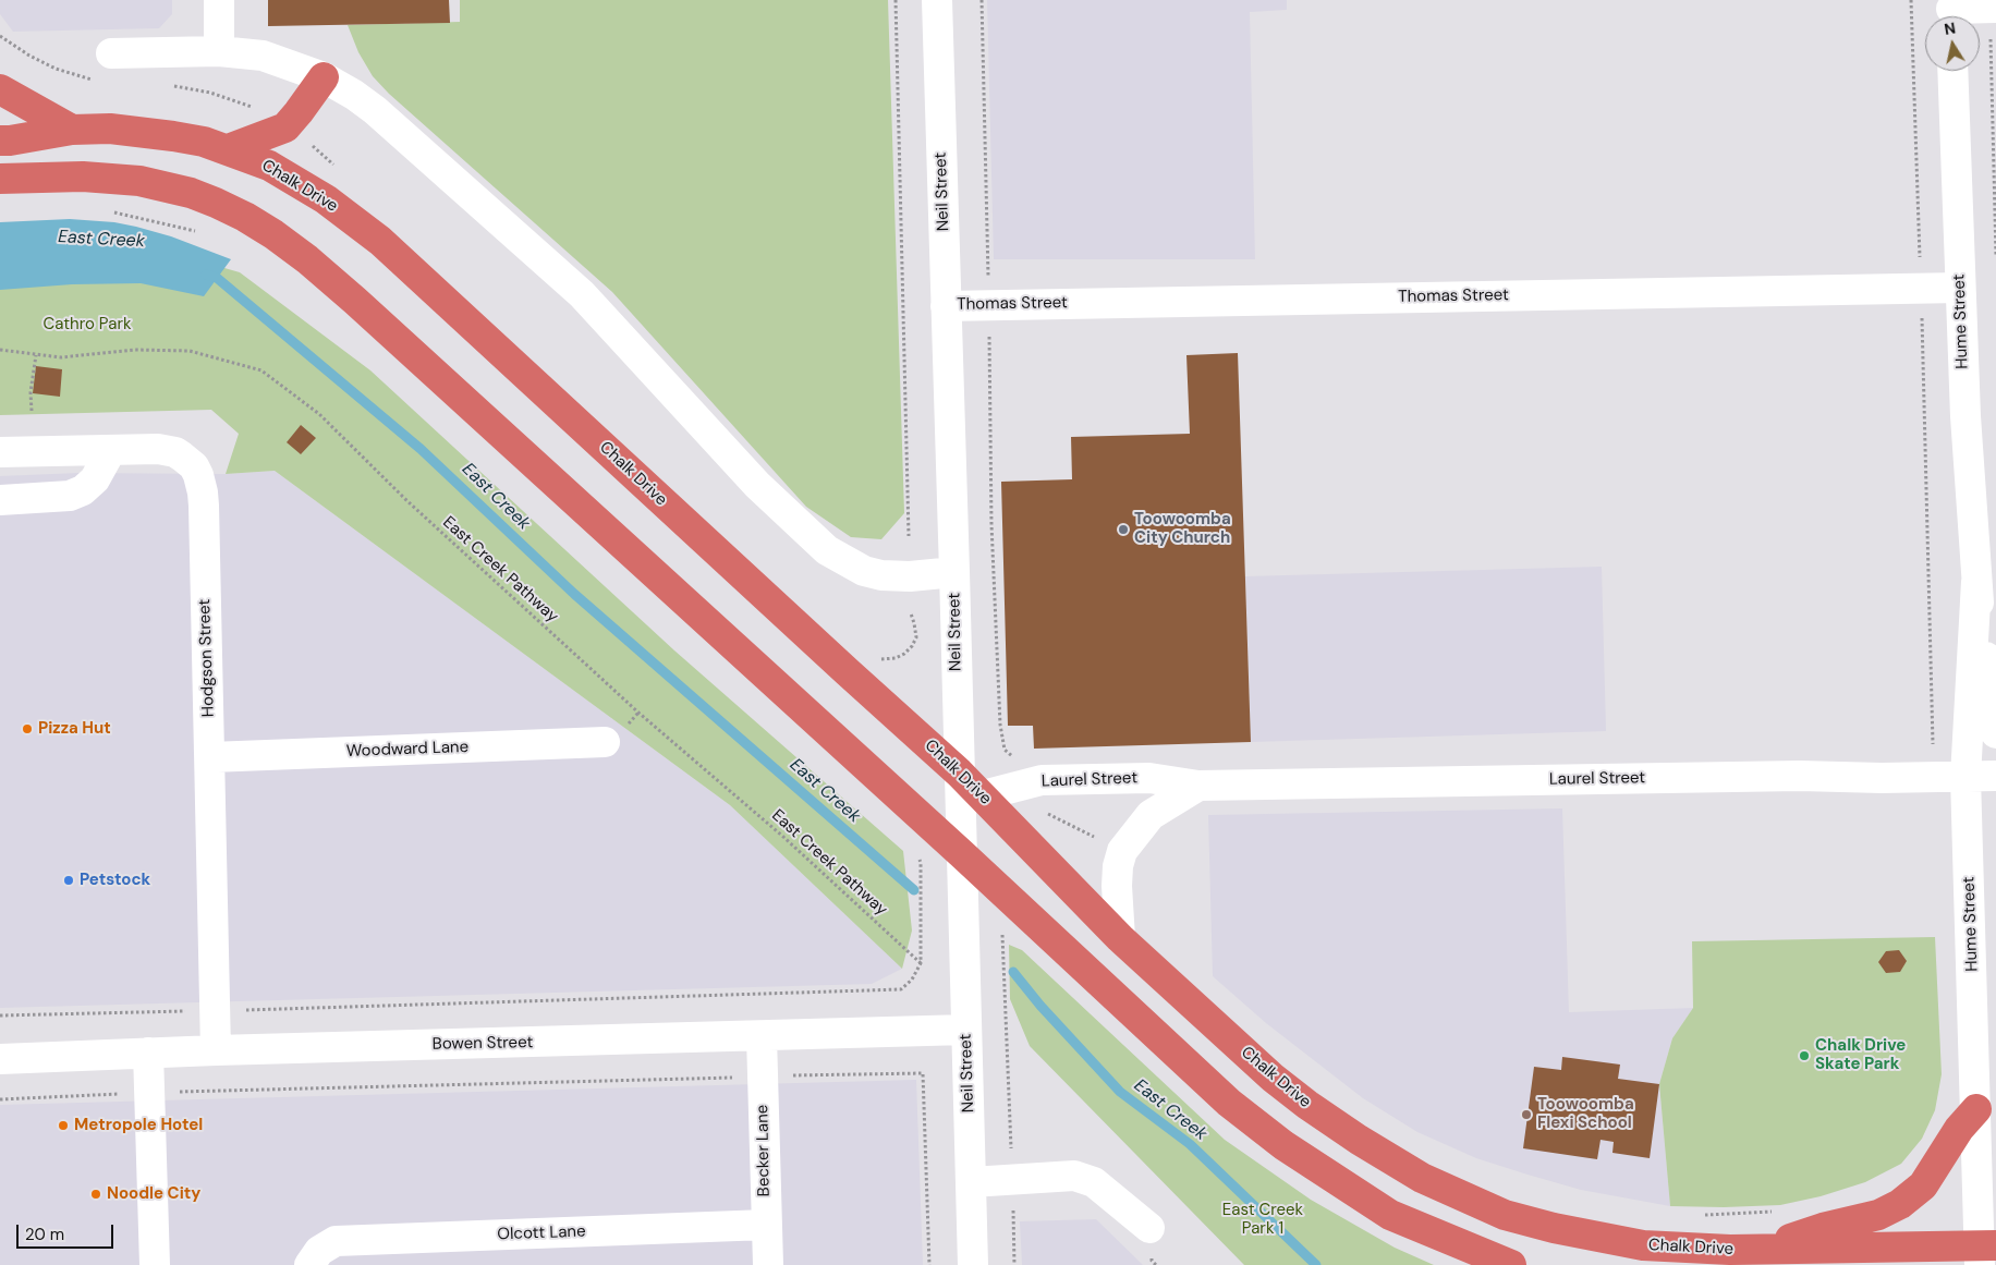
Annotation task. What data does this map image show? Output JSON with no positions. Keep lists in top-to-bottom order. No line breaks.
{"streets":{"highway":["Chalk Drive"],"street":["Neil Street","Thomas Street","Hume Street","Hodgson Street","Woodward Lane","Laurel Street","Bowen Street","Becker Lane","Olcott Lane"],"path":["East Creek Pathway"]},"crossings":[["Chalk Drive","Neil Street"],["Chalk Drive","Hume Street"],["Chalk Drive","Laurel Street"],["Neil Street","Thomas Street"],["Neil Street","Bowen Street"],["Thomas Street","Hume Street"],["Hume Street","Laurel Street"],["Hodgson Street","Woodward Lane"],["Hodgson Street","Bowen Street"],["Bowen Street","Becker Lane"],["Becker Lane","Olcott Lane"]],"water":["East Creek"],"parks":["Cathro Park","East Creek Park 1"],"places":["Toowoomba City Church","Pizza Hut","Petstock","Chalk Drive Skate Park","Toowoomba Flexi School","Metropole Hotel","Noodle City"],"scale_bar":"20 m","north":"top"}
